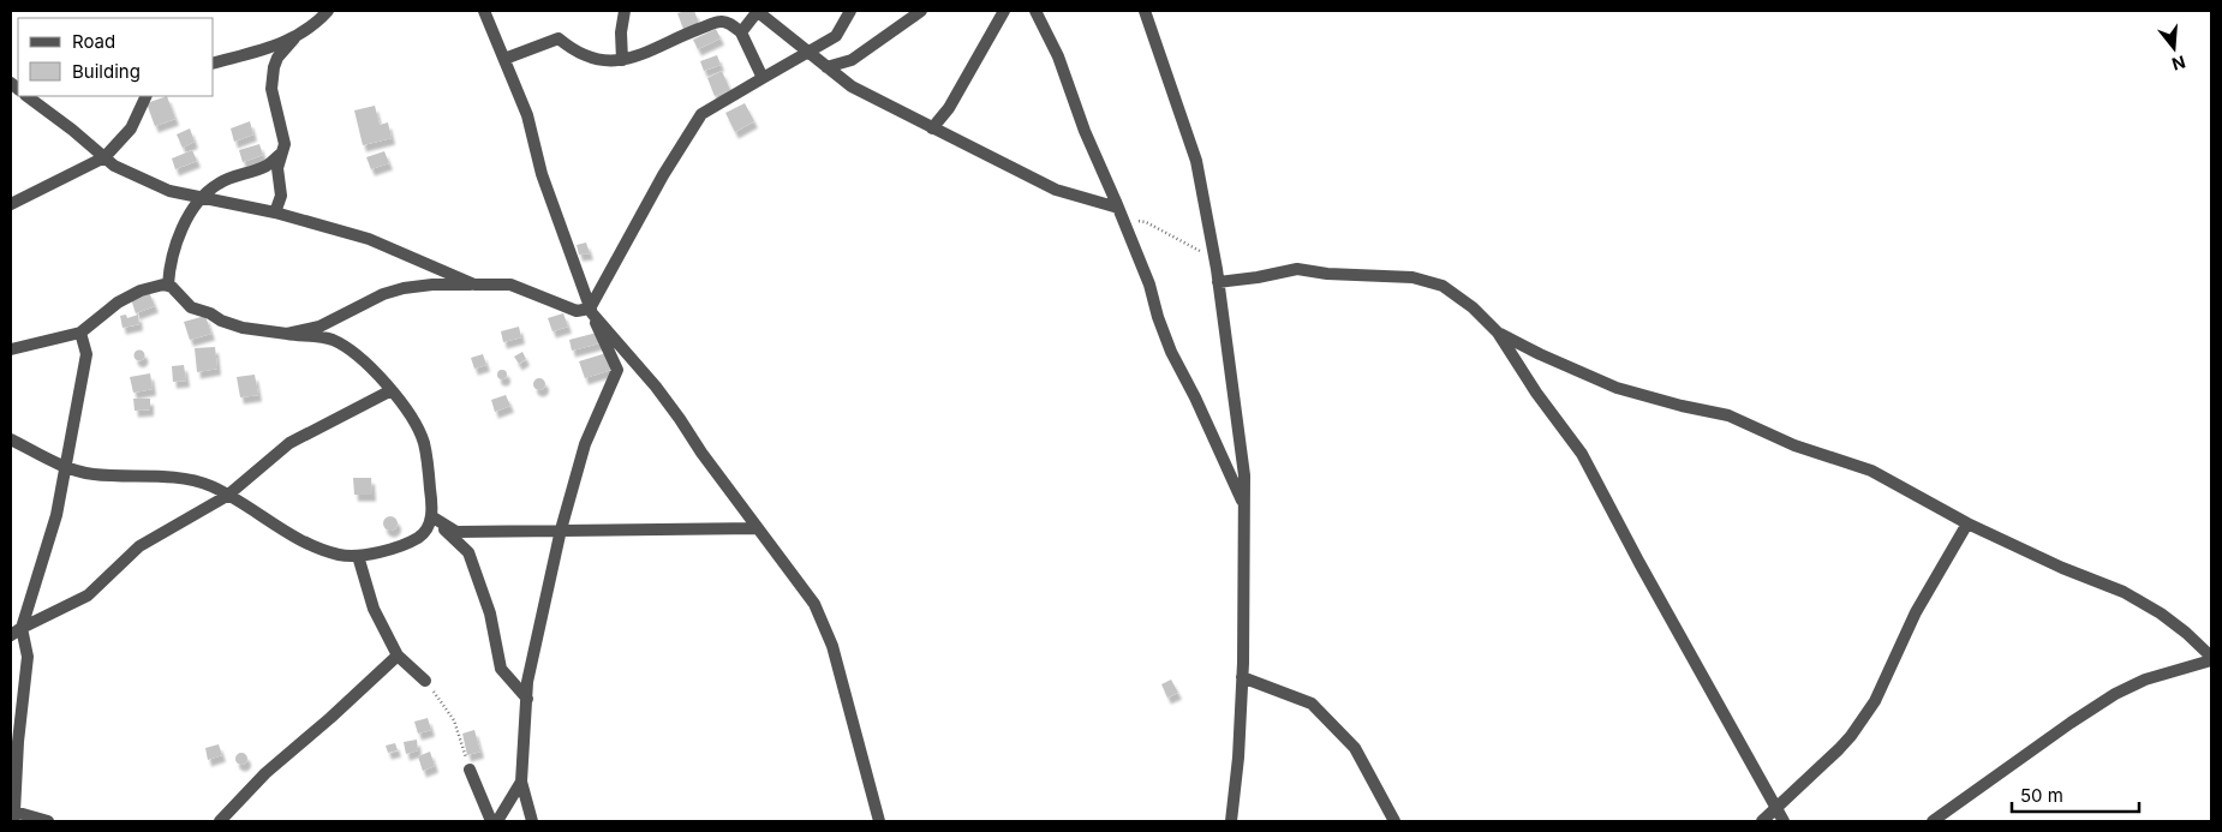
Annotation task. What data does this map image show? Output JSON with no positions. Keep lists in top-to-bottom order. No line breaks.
{"legend":["Road","Building"],"scale_bar":"50 m","north":"bottom"}
